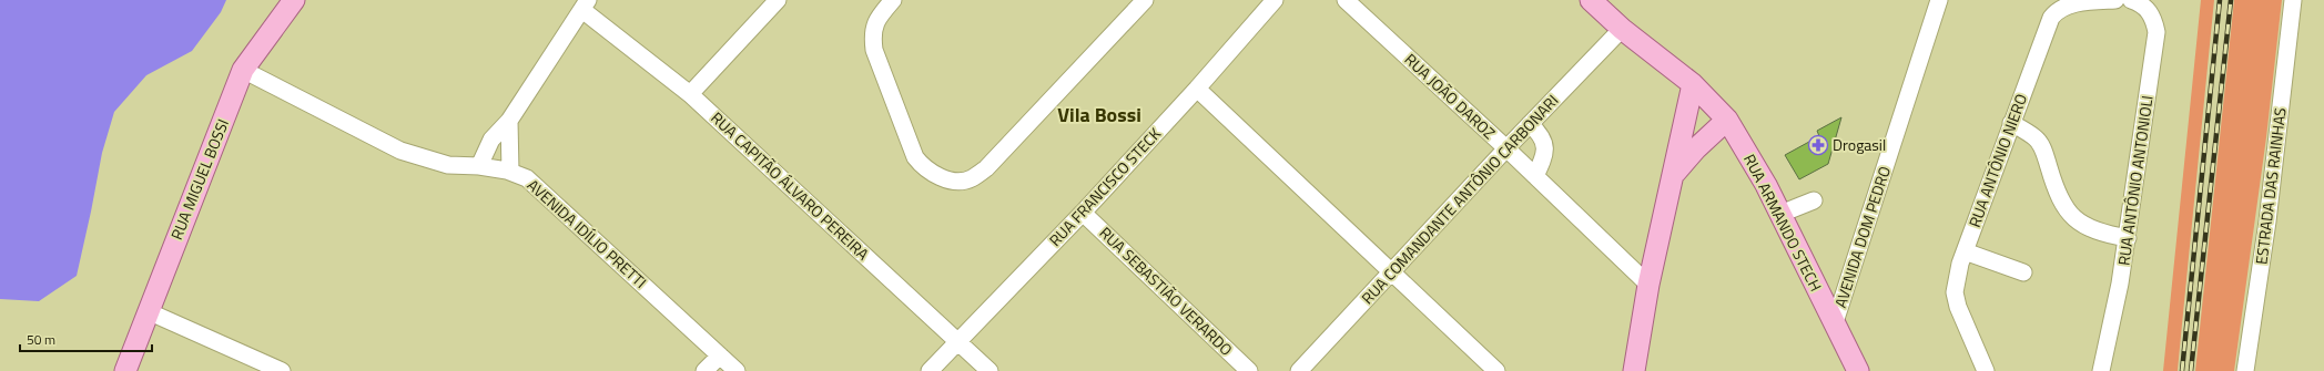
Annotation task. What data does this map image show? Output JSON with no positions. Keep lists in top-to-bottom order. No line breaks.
{"streets":{"main road":["RUA MIGUEL BOSSI","RUA ARMANDO STECH"],"street":["RUA JOÃO DAROZ","RUA ANTÔNIO NIERO","RUA ANTÔNIO ANTONIOLI","RUA CAPITÃO ÁLVARO PEREIRA","ESTRADA DAS RAINHAS","RUA FRANCISCO STECK","RUA COMANDANTE ANTÔNIO CARBONARI","AVENIDA IDÍLIO PRETTI","AVENIDA DOM PEDRO","RUA SEBASTIÃO VERARDO"]},"crossings":[["RUA JOÃO DAROZ","RUA COMANDANTE ANTÔNIO CARBONARI"],["RUA MIGUEL BOSSI","AVENIDA IDÍLIO PRETTI"],["RUA CAPITÃO ÁLVARO PEREIRA","RUA FRANCISCO STECK"],["RUA FRANCISCO STECK","RUA SEBASTIÃO VERARDO"],["RUA COMANDANTE ANTÔNIO CARBONARI","RUA ARMANDO STECH"],["RUA ARMANDO STECH","AVENIDA DOM PEDRO"]],"districts":["Vila Bossi"],"places":{"pharmacy":["Drogasil"]},"scale_bar":"50 m"}
